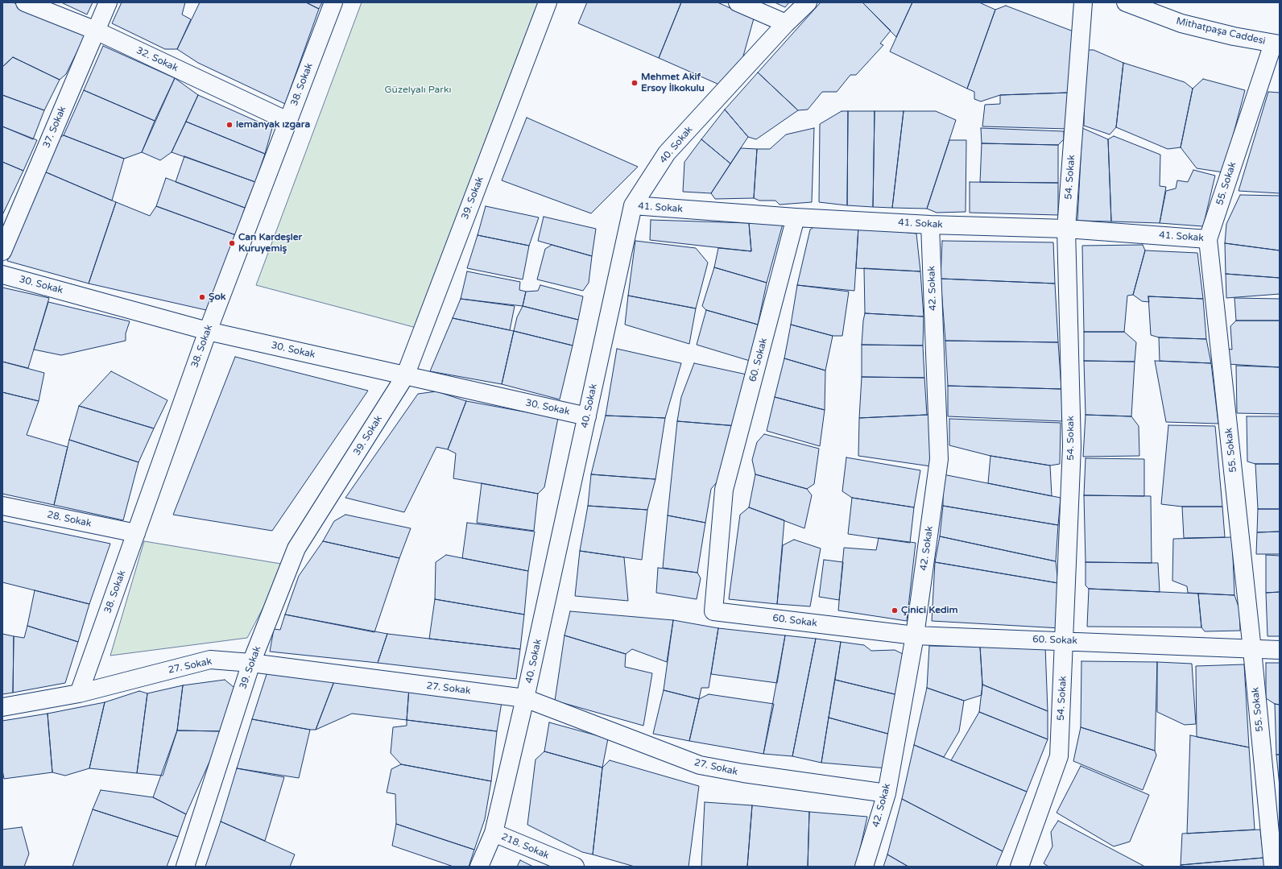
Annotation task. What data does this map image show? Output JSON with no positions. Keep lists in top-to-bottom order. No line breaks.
{"streets":{"street":["Mithatpaşa Caddesi","32. Sokak","38. Sokak","37. Sokak","40. Sokak","54. Sokak","55. Sokak","39. Sokak","41. Sokak","30. Sokak","42. Sokak","60. Sokak","28. Sokak","27. Sokak","218. Sokak"]},"crossings":[["Mithatpaşa Caddesi","55. Sokak"],["32. Sokak","38. Sokak"],["32. Sokak","37. Sokak"],["38. Sokak","30. Sokak"],["38. Sokak","28. Sokak"],["38. Sokak","27. Sokak"],["40. Sokak","41. Sokak"],["40. Sokak","30. Sokak"],["40. Sokak","27. Sokak"],["40. Sokak","218. Sokak"],["54. Sokak","41. Sokak"],["54. Sokak","60. Sokak"],["55. Sokak","41. Sokak"],["55. Sokak","60. Sokak"],["39. Sokak","30. Sokak"],["39. Sokak","27. Sokak"],["41. Sokak","42. Sokak"],["41. Sokak","60. Sokak"],["42. Sokak","60. Sokak"],["42. Sokak","27. Sokak"]],"parks":["Güzelyalı Parkı"],"places":["Mehmet Akif Ersoy İlkokulu","lemanyak ızgara","Can Kardeşler Kuruyemiş","Şok","Çinici Kedim"]}
